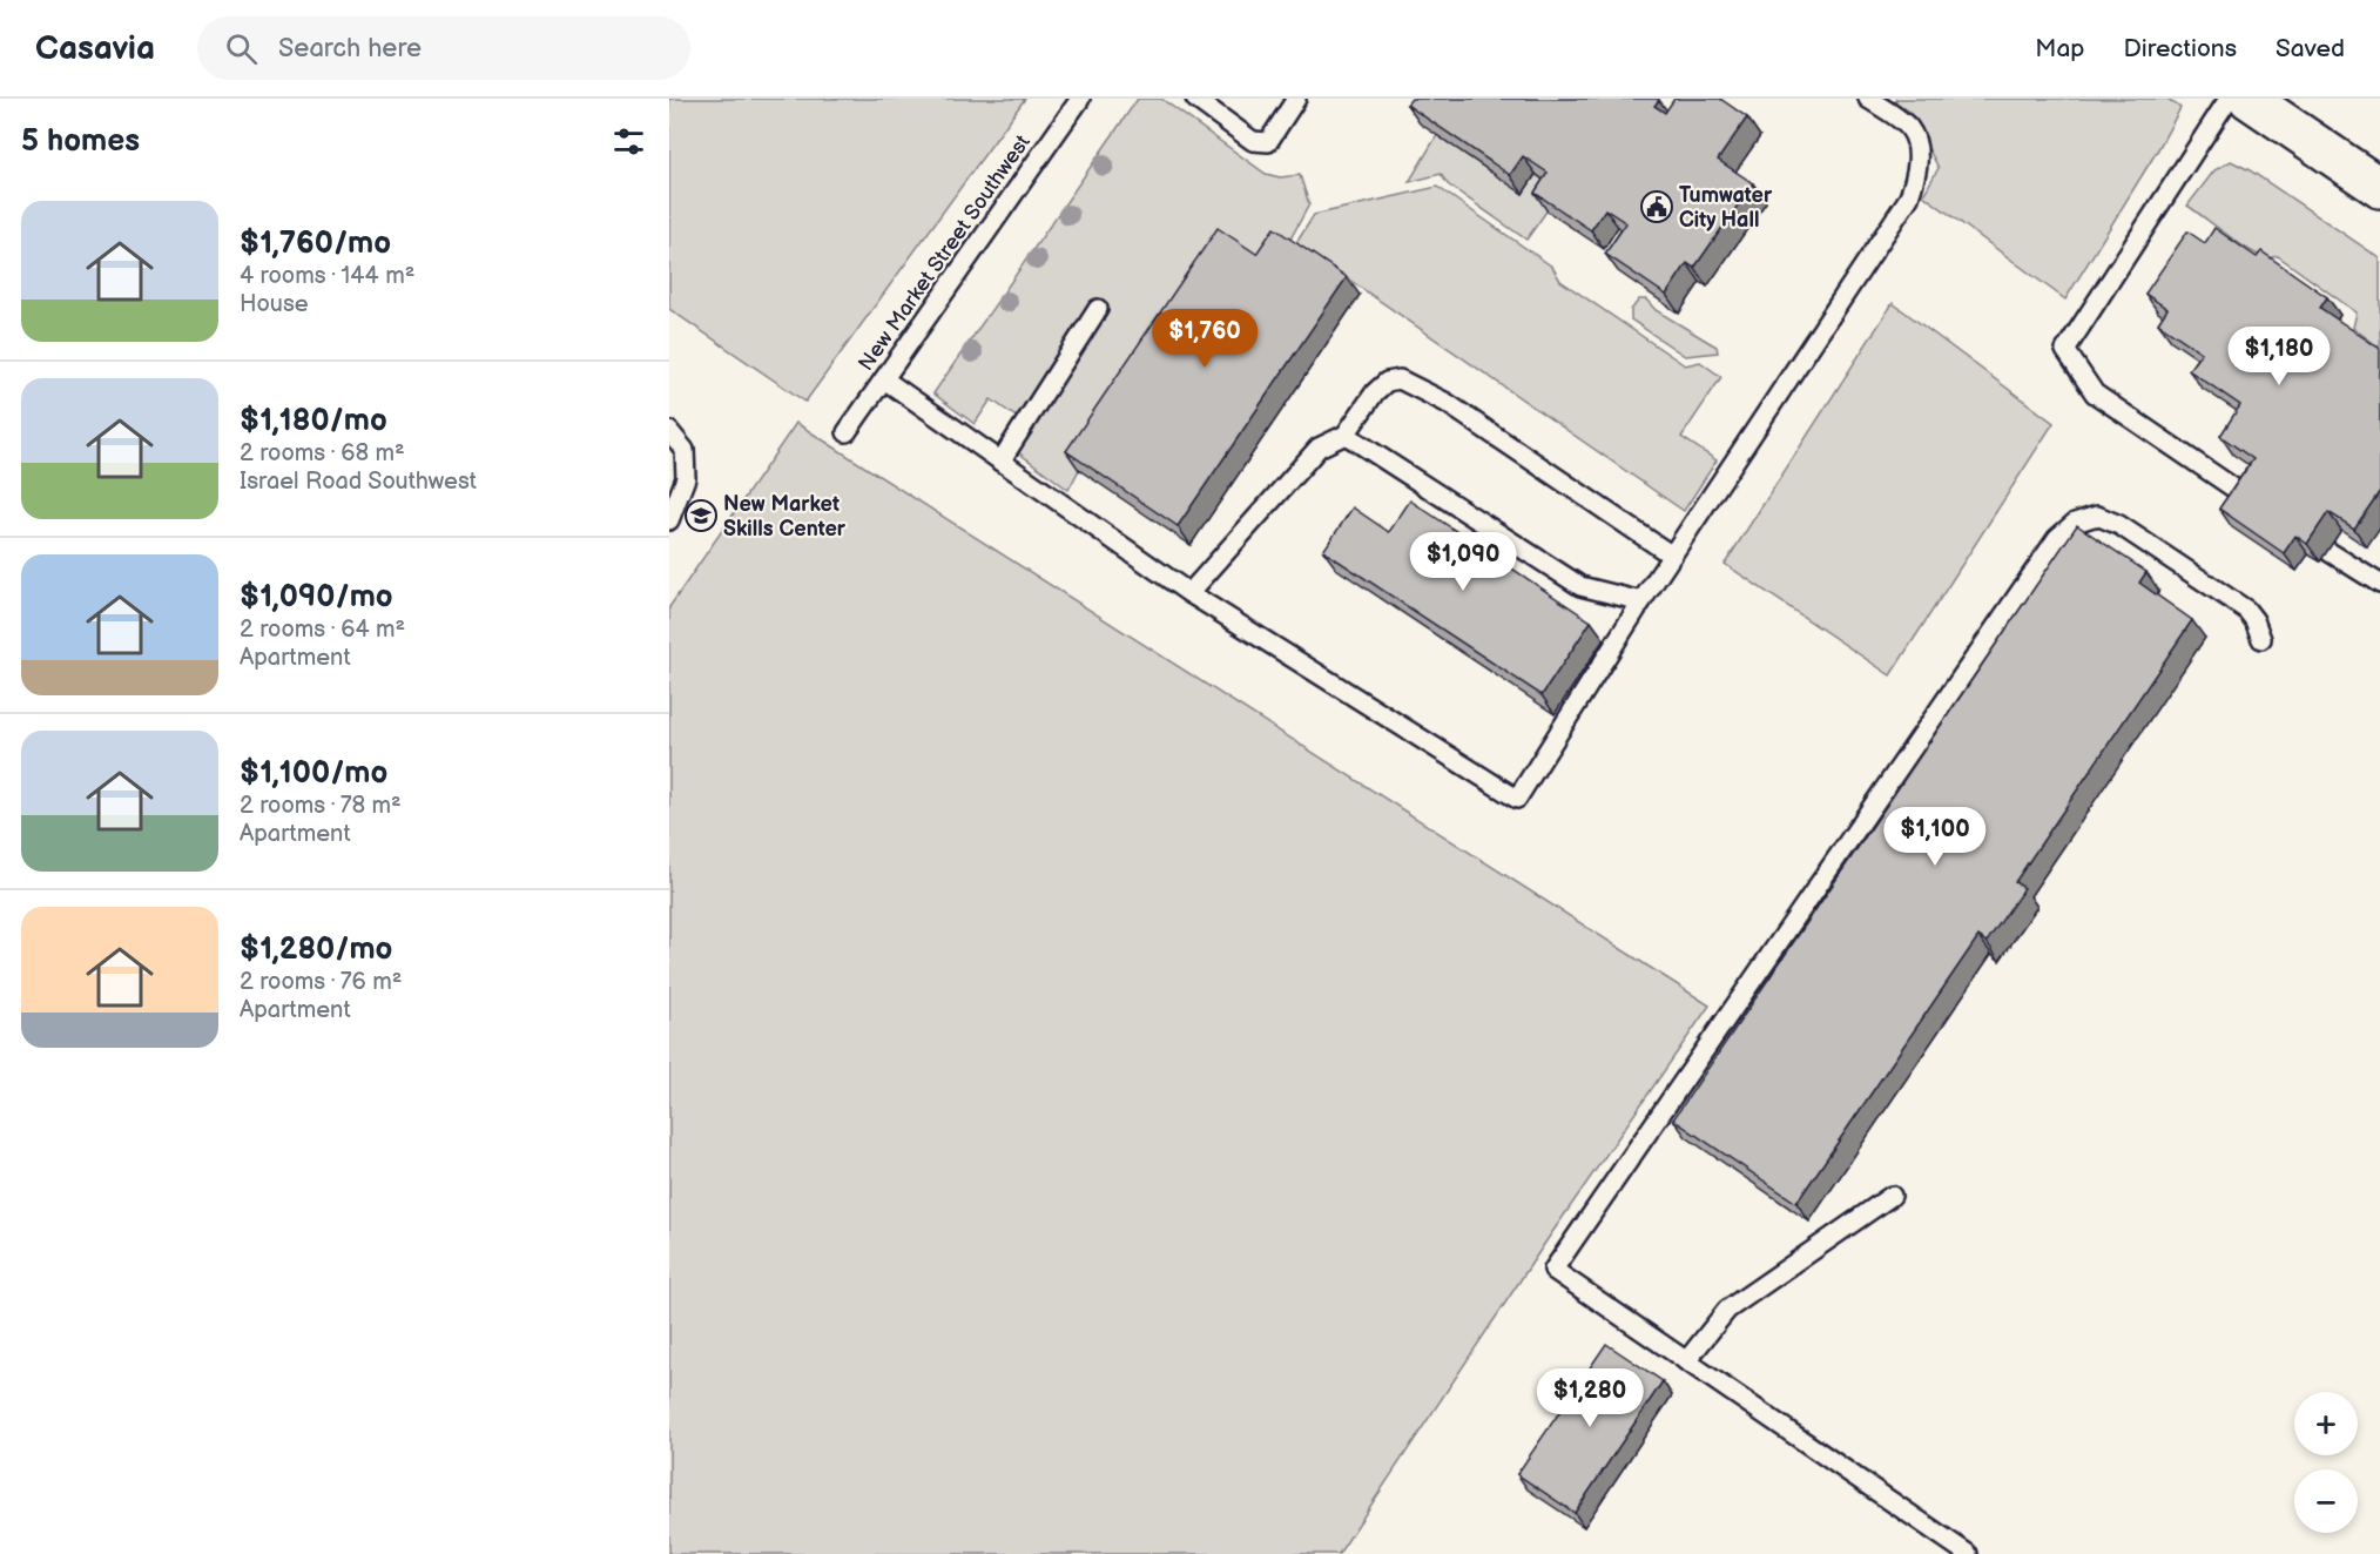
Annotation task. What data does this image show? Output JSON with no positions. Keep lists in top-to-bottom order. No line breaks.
{"streets":{"lane":["New Market Street Southwest"]},"places":{"public building":["Tumwater City Hall"],"school or university":["New Market Skills Center"]},"page":{"header":"Casavia","search":"Search here","nav":["Map","Directions","Saved"],"heading":"5 homes","list":[{"name":"$1,760/mo","note":"4 rooms · 144 m² · House"},{"name":"$1,180/mo","note":"2 rooms · 68 m² · Israel Road Southwest"},{"name":"$1,090/mo","note":"2 rooms · 64 m² · Apartment"},{"name":"$1,100/mo","note":"2 rooms · 78 m² · Apartment"},{"name":"$1,280/mo","note":"2 rooms · 76 m² · Apartment"}],"price":["$1,760","$1,180","$1,090","$1,100","$1,280"],"map_buttons":["+","−"]}}
